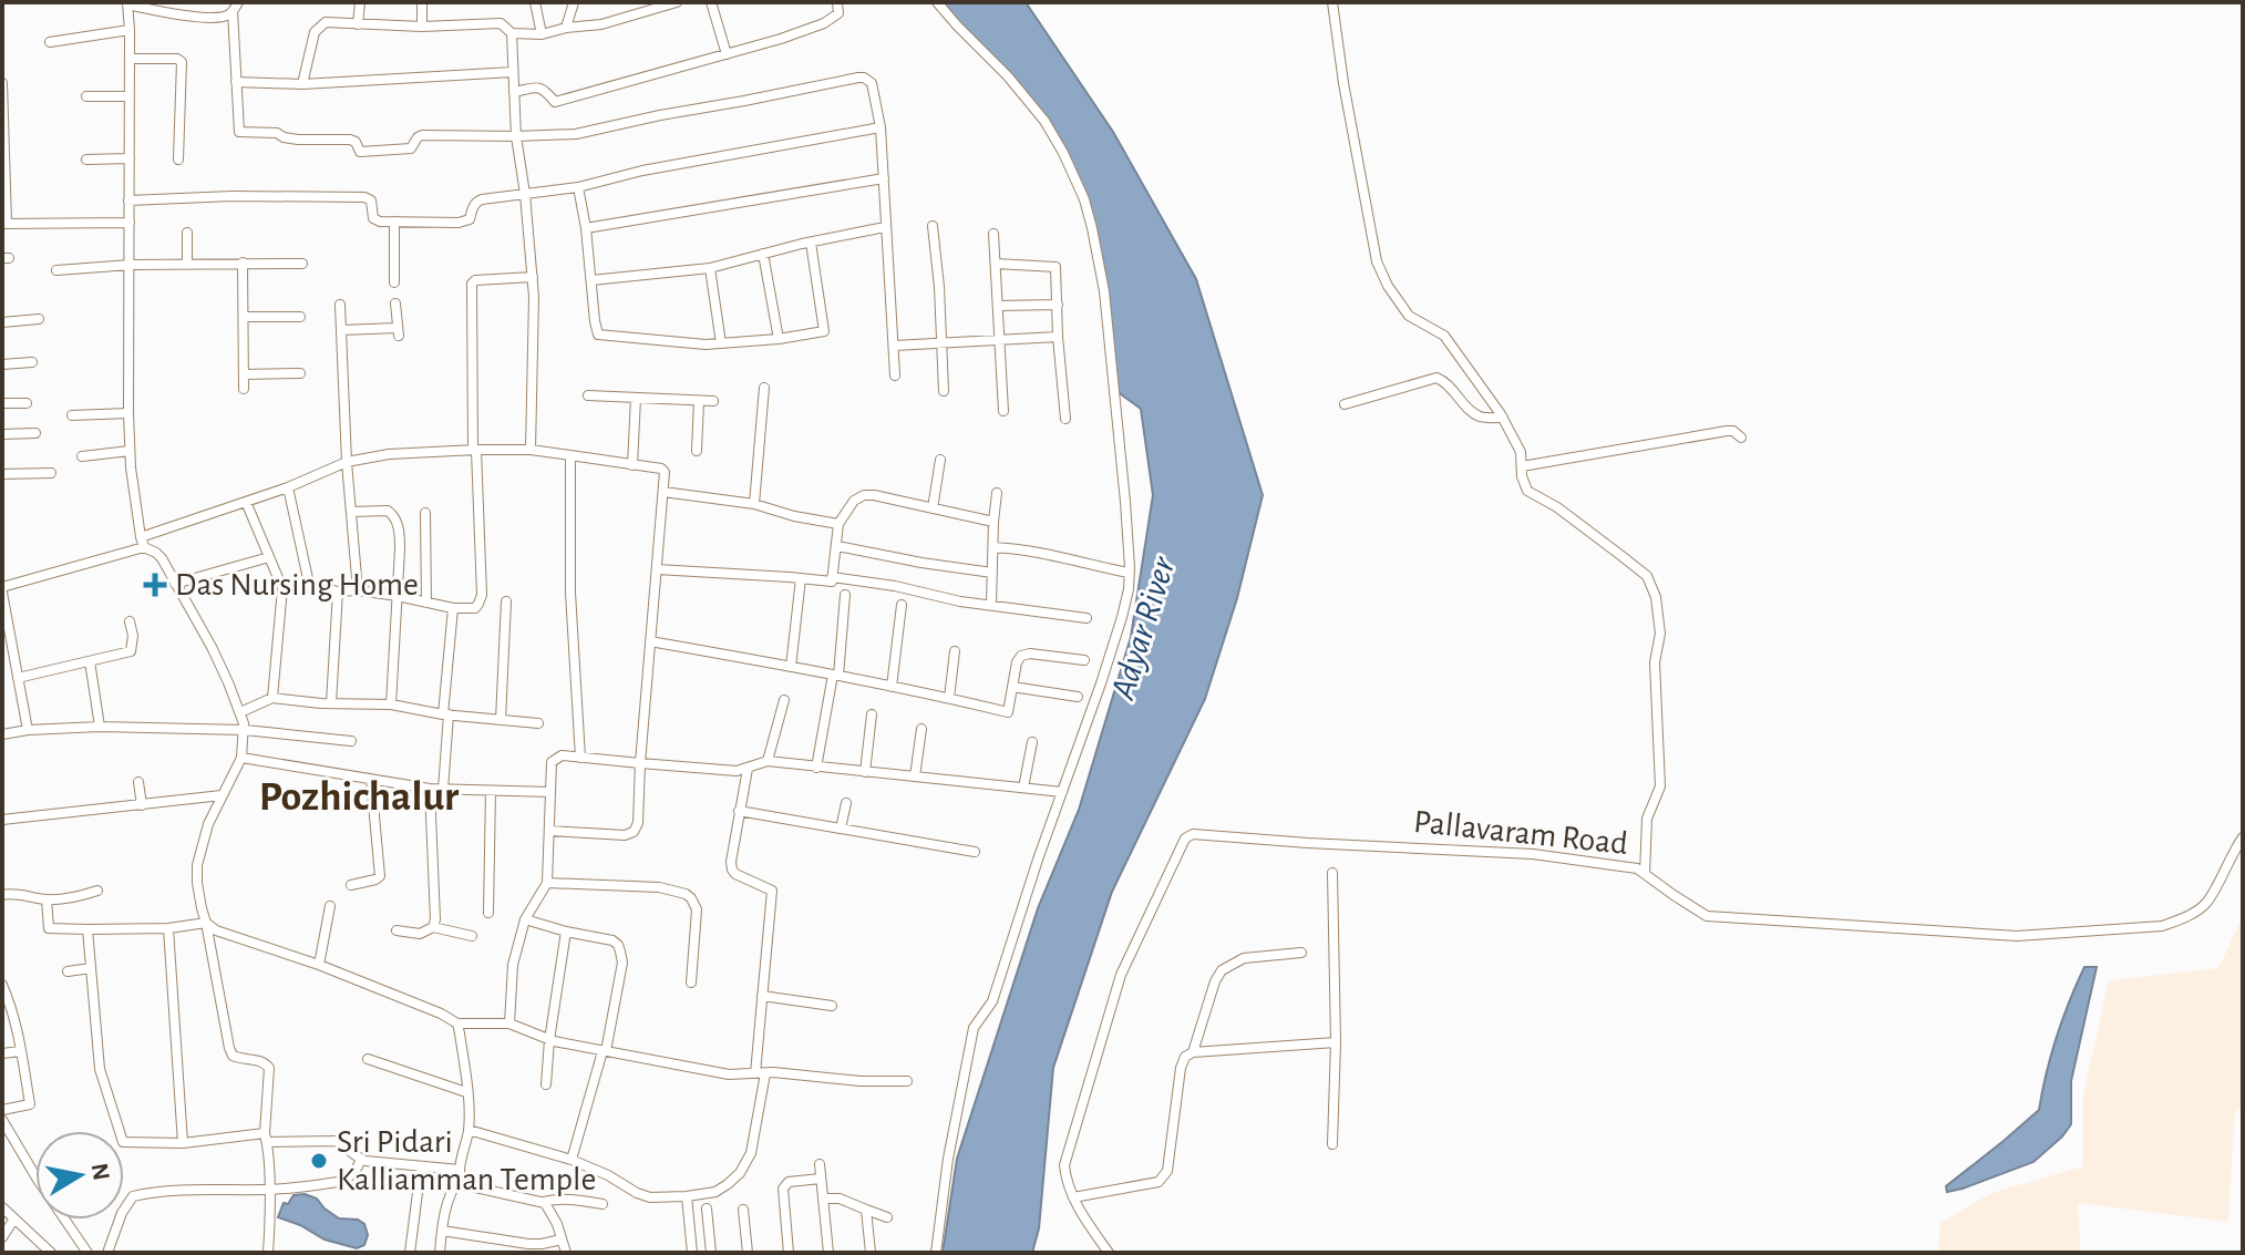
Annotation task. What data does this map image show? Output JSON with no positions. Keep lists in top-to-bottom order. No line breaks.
{"streets":{"street":["Pallavaram Road"]},"districts":["Pozhichalur"],"water":["Adyar River"],"places":{"health":["Das Nursing Home"],"other":["Sri Pidari Kalliamman Temple"]},"north":"right"}
